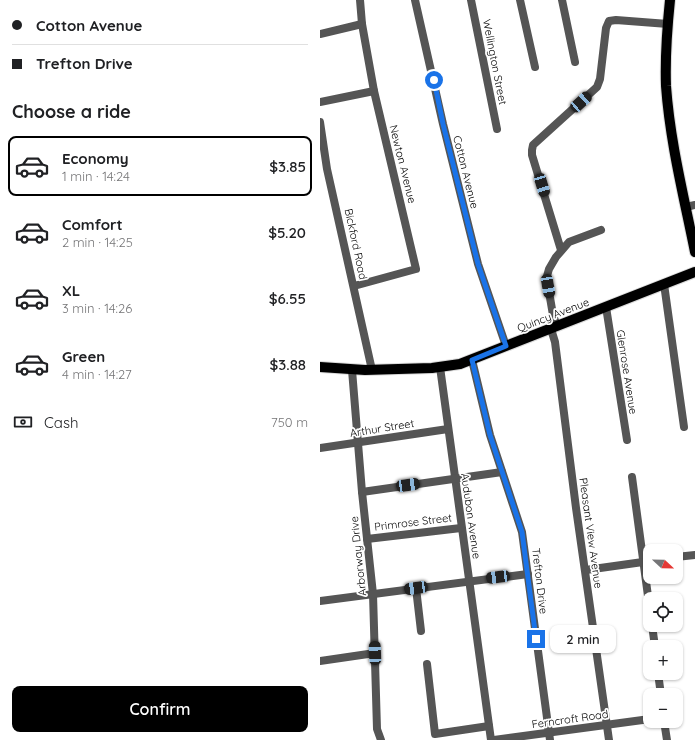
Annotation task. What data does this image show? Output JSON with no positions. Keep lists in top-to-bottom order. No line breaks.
{"streets":{"main road":["Quincy Avenue"],"street":["Wellington Street","Newton Avenue","Cotton Avenue","Bickford Road","Glenrose Avenue","Arthur Street","Audubon Avenue","Primrose Street","Pleasant View Avenue","Arborway Drive","Trefton Drive","Ferncroft Road"]},"crossings":[["Newton Avenue","Bickford Road"],["Cotton Avenue","Quincy Avenue"],["Bickford Road","Quincy Avenue"],["Quincy Avenue","Glenrose Avenue"],["Quincy Avenue","Audubon Avenue"],["Quincy Avenue","Pleasant View Avenue"],["Quincy Avenue","Arborway Drive"],["Quincy Avenue","Trefton Drive"],["Arthur Street","Audubon Avenue"],["Arthur Street","Arborway Drive"],["Audubon Avenue","Primrose Street"],["Audubon Avenue","Ferncroft Road"],["Primrose Street","Arborway Drive"],["Pleasant View Avenue","Ferncroft Road"],["Trefton Drive","Ferncroft Road"]],"north":"right","page":{"banner":["Cotton Avenue","Trefton Drive"],"heading":"Choose a ride","list":[{"name":"Economy","note":"1 min · 14:24","value":"$3.85"},{"name":"Comfort","note":"2 min · 14:25","value":"$5.20"},{"name":"XL","note":"3 min · 14:26","value":"$6.55"},{"name":"Green","note":"4 min · 14:27","value":"$3.88"}],"pay":["Cash","750 m"],"map_buttons":["+","−"],"bubble":"2 min","buttons":"Confirm"}}
